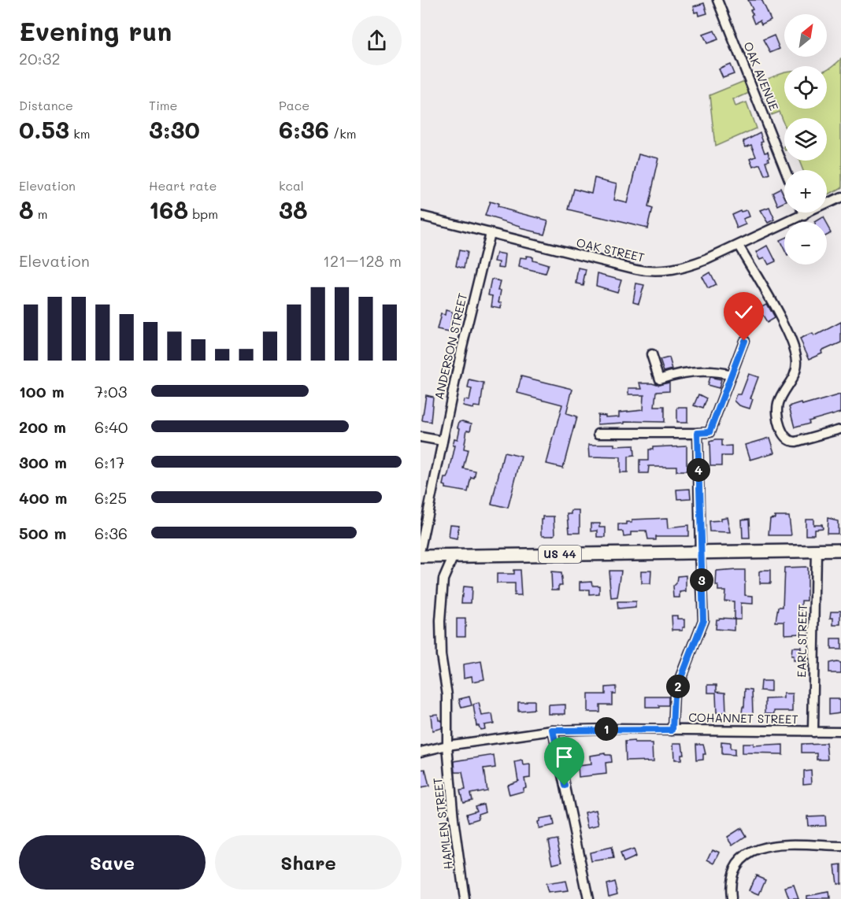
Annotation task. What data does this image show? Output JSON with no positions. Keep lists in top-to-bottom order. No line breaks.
{"streets":{"highway":["US 44"],"street":["OAK AVENUE","OAK STREET","ANDERSON STREET","EARL STREET","COHANNET STREET","HAMLEN STREET"]},"crossings":[["OAK STREET","ANDERSON STREET"],["US 44","EARL STREET"],["US 44","HAMLEN STREET"],["EARL STREET","COHANNET STREET"],["COHANNET STREET","HAMLEN STREET"]],"north":"top right","page":{"heading":["Evening run","20:32"],"map_buttons":["+","−"],"stats":[["Distance","0.53 km"],["Time","3:30"],["Pace","6:36 /km"],["Elevation","8 m"],["Heart rate","168 bpm"],["kcal","38"]],"chart":["Elevation","121–128 m"],"list":[{"name":"100 m","note":"7:03"},{"name":"200 m","note":"6:40"},{"name":"300 m","note":"6:17"},{"name":"400 m","note":"6:25"},{"name":"500 m","note":"6:36"}],"pins":["4","3","2","1"],"buttons":["Save","Share"]}}
